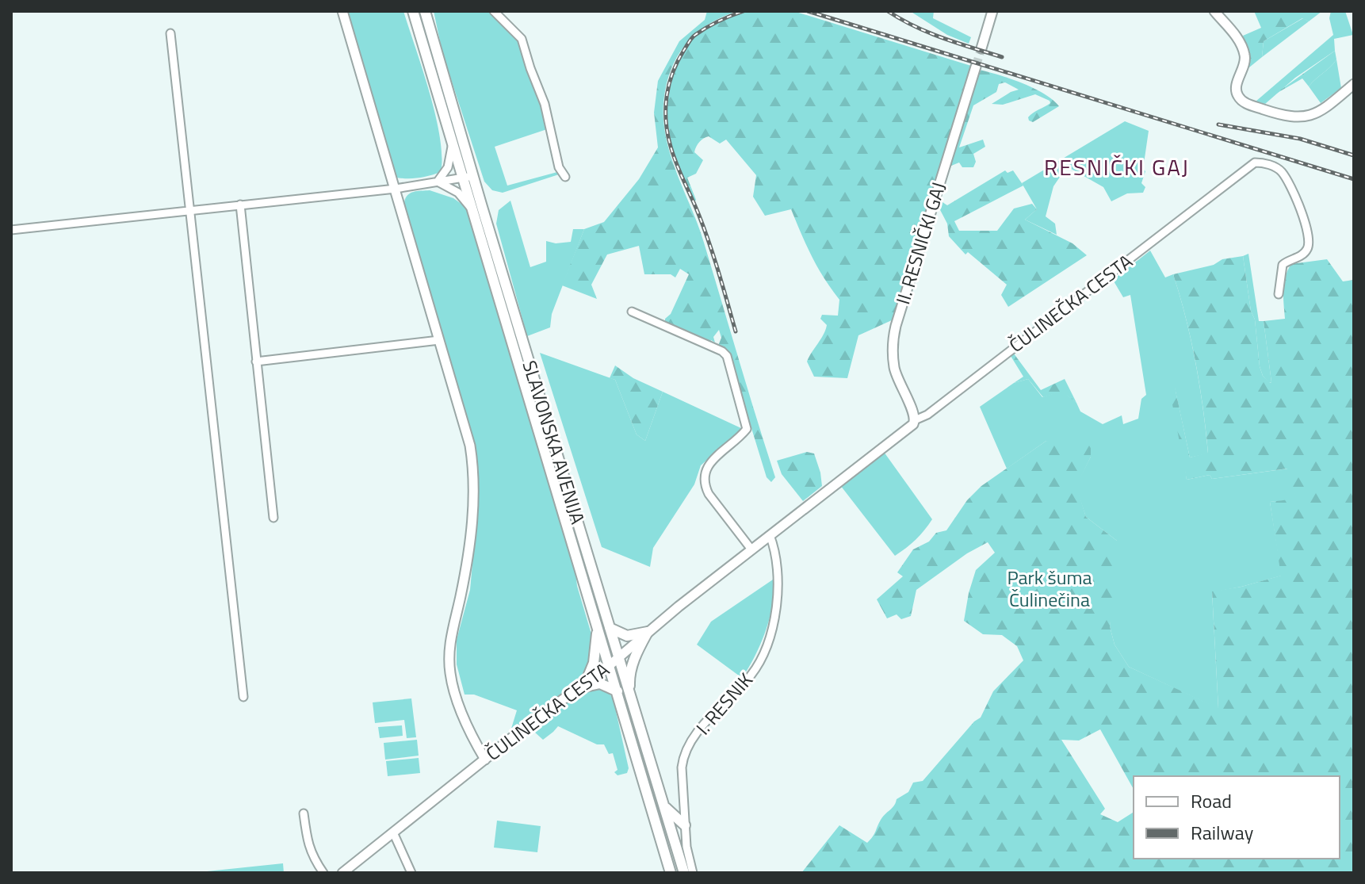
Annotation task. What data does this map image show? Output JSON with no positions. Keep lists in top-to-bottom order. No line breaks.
{"streets":{"main road":["SLAVONSKA AVENIJA"],"street":["II. RESNIČKI GAJ","ČULINEČKA CESTA","I. RESNIK"]},"crossings":[["II. RESNIČKI GAJ","ČULINEČKA CESTA"],["ČULINEČKA CESTA","SLAVONSKA AVENIJA"],["ČULINEČKA CESTA","I. RESNIK"]],"districts":["RESNIČKI GAJ"],"parks":["Park šuma Čulinečina"],"legend":["Road","Railway"]}
